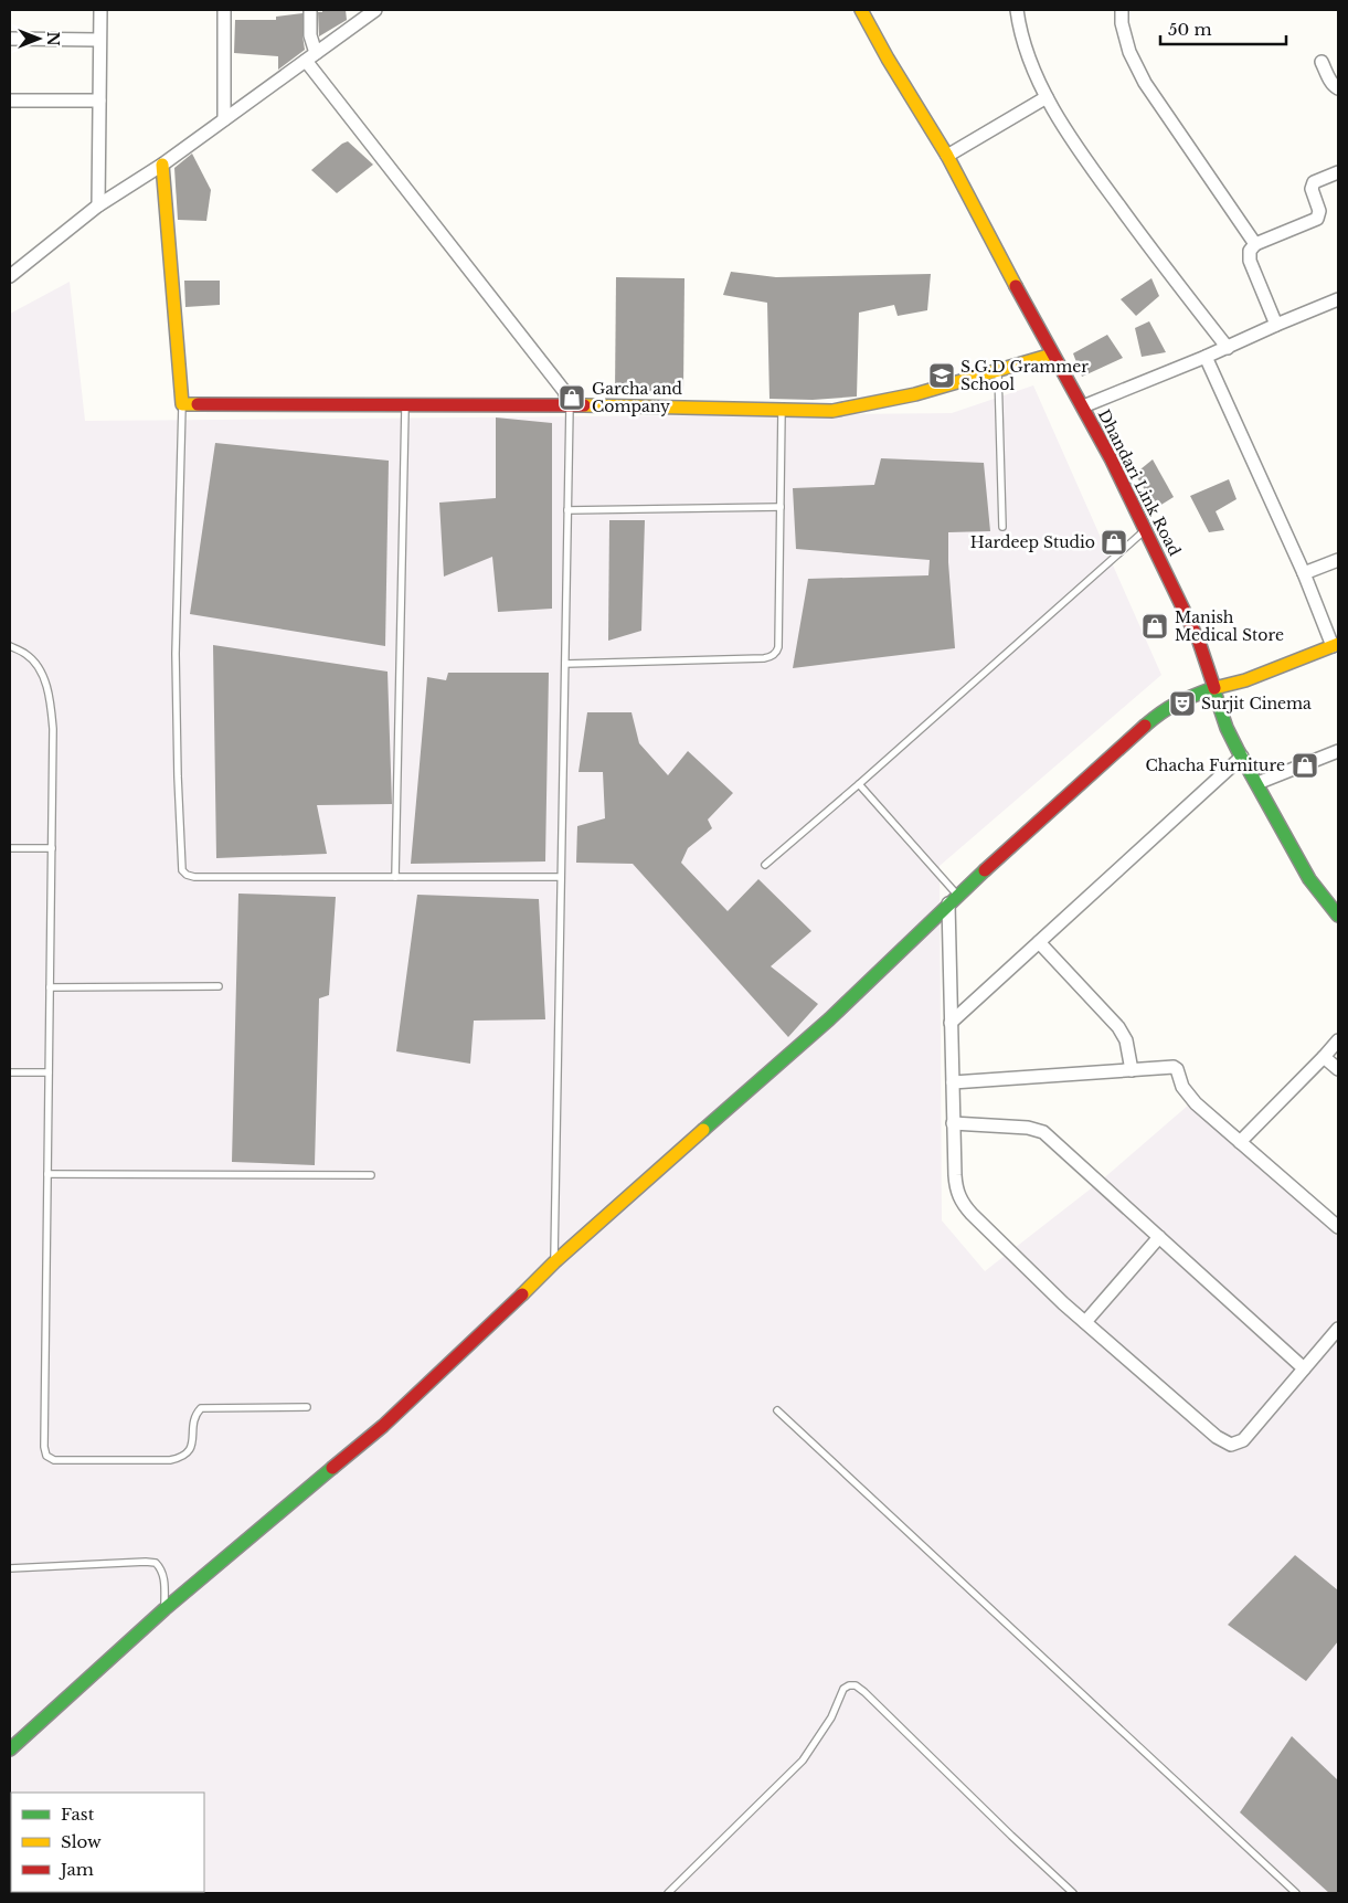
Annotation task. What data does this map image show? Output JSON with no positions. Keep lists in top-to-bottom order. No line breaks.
{"streets":{"street":["Dhandari Link Road"]},"places":{"school or university":["S.G.D Grammer School"],"shop":["Garcha and Company","Hardeep Studio","Manish Medical Store","Chacha Furniture"],"theatre":["Surjit Cinema"]},"legend":["Fast","Slow","Jam"],"scale_bar":"50 m","north":"right"}
